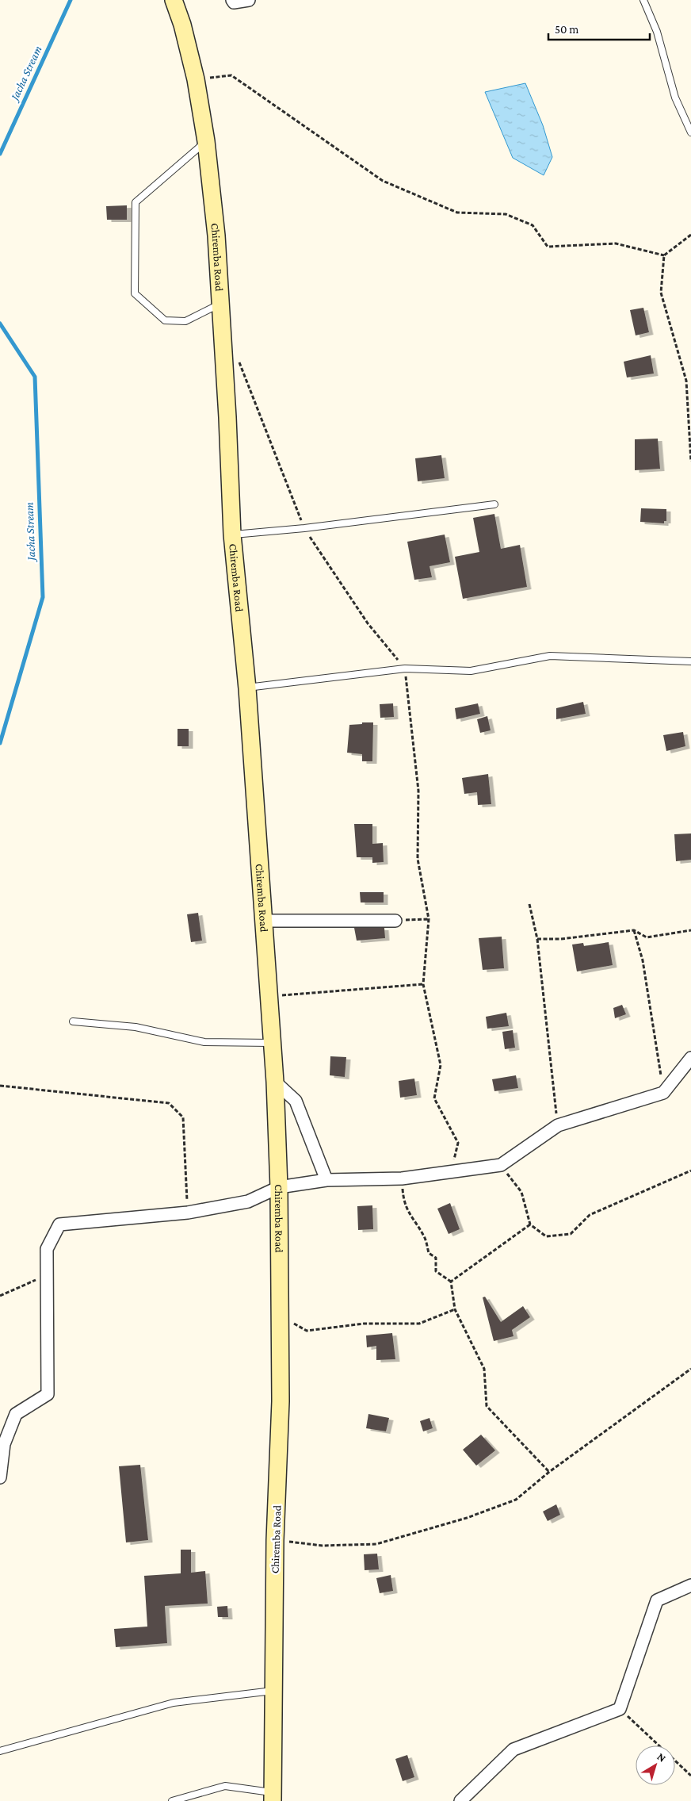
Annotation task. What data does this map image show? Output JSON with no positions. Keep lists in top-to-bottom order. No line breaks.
{"streets":{"main road":["Chiremba Road"]},"water":["Jacha Stream"],"scale_bar":"50 m","north":"top right"}
